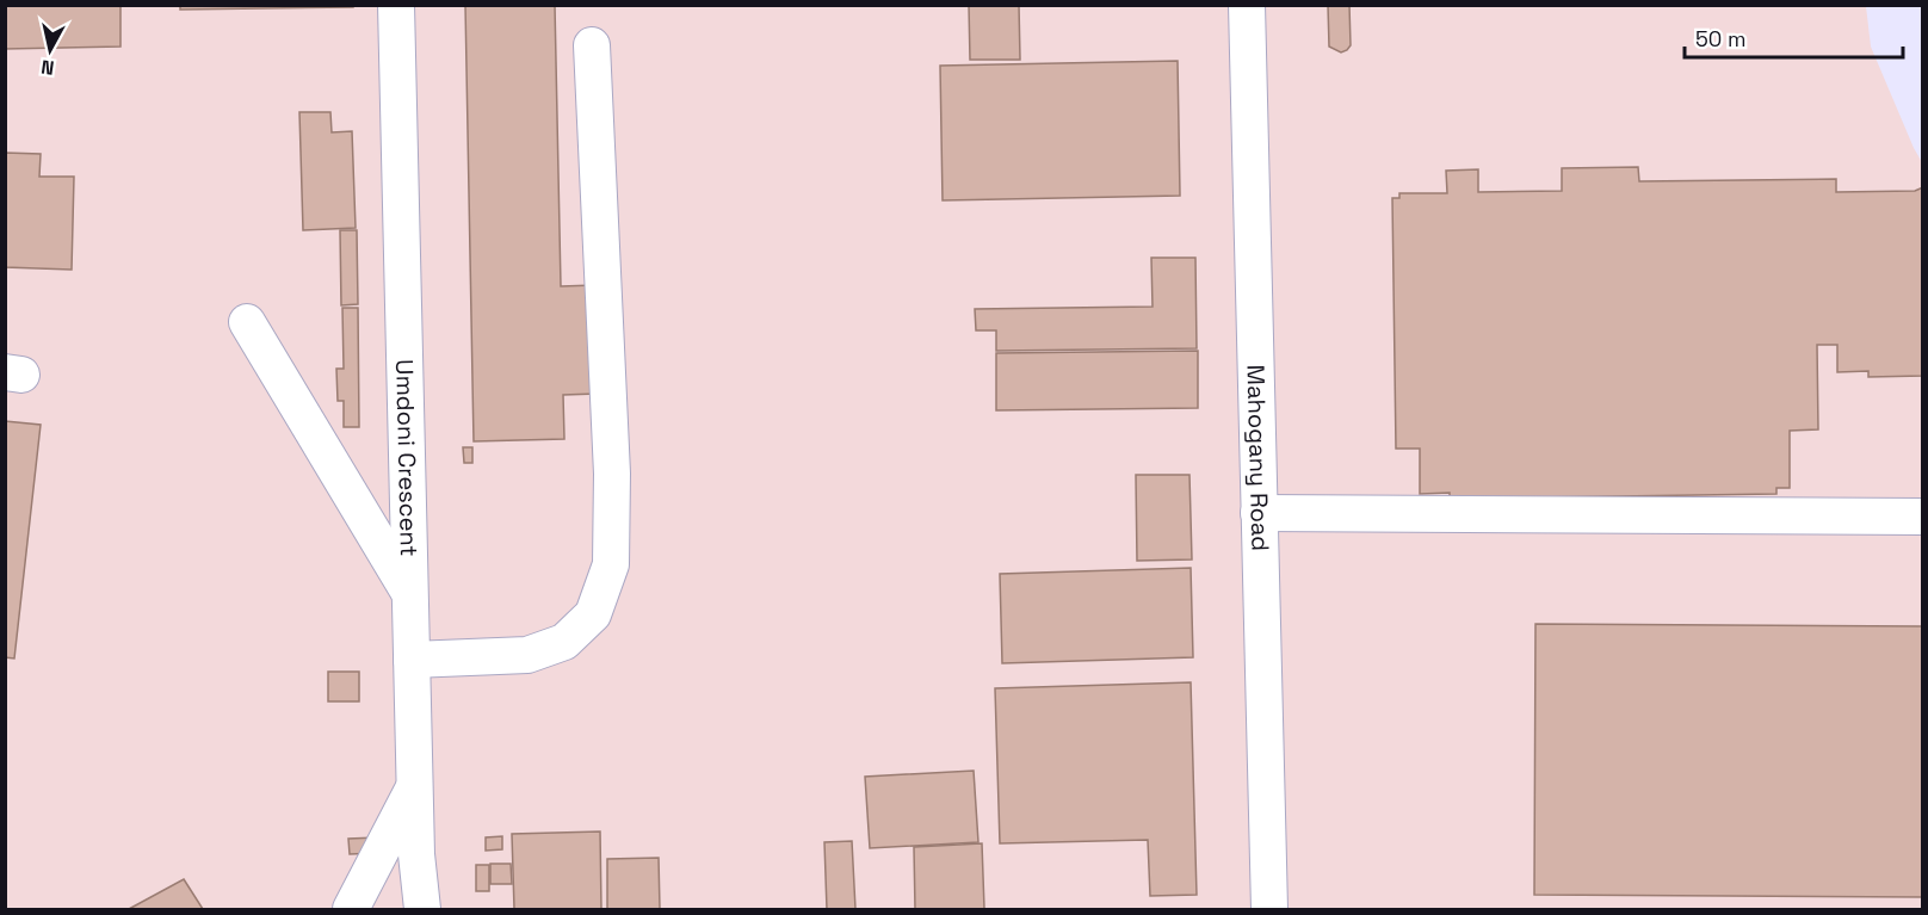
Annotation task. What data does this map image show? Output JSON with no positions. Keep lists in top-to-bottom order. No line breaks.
{"streets":{"lane":["Umdoni Crescent","Mahogany Road"]},"scale_bar":"50 m","north":"bottom"}
